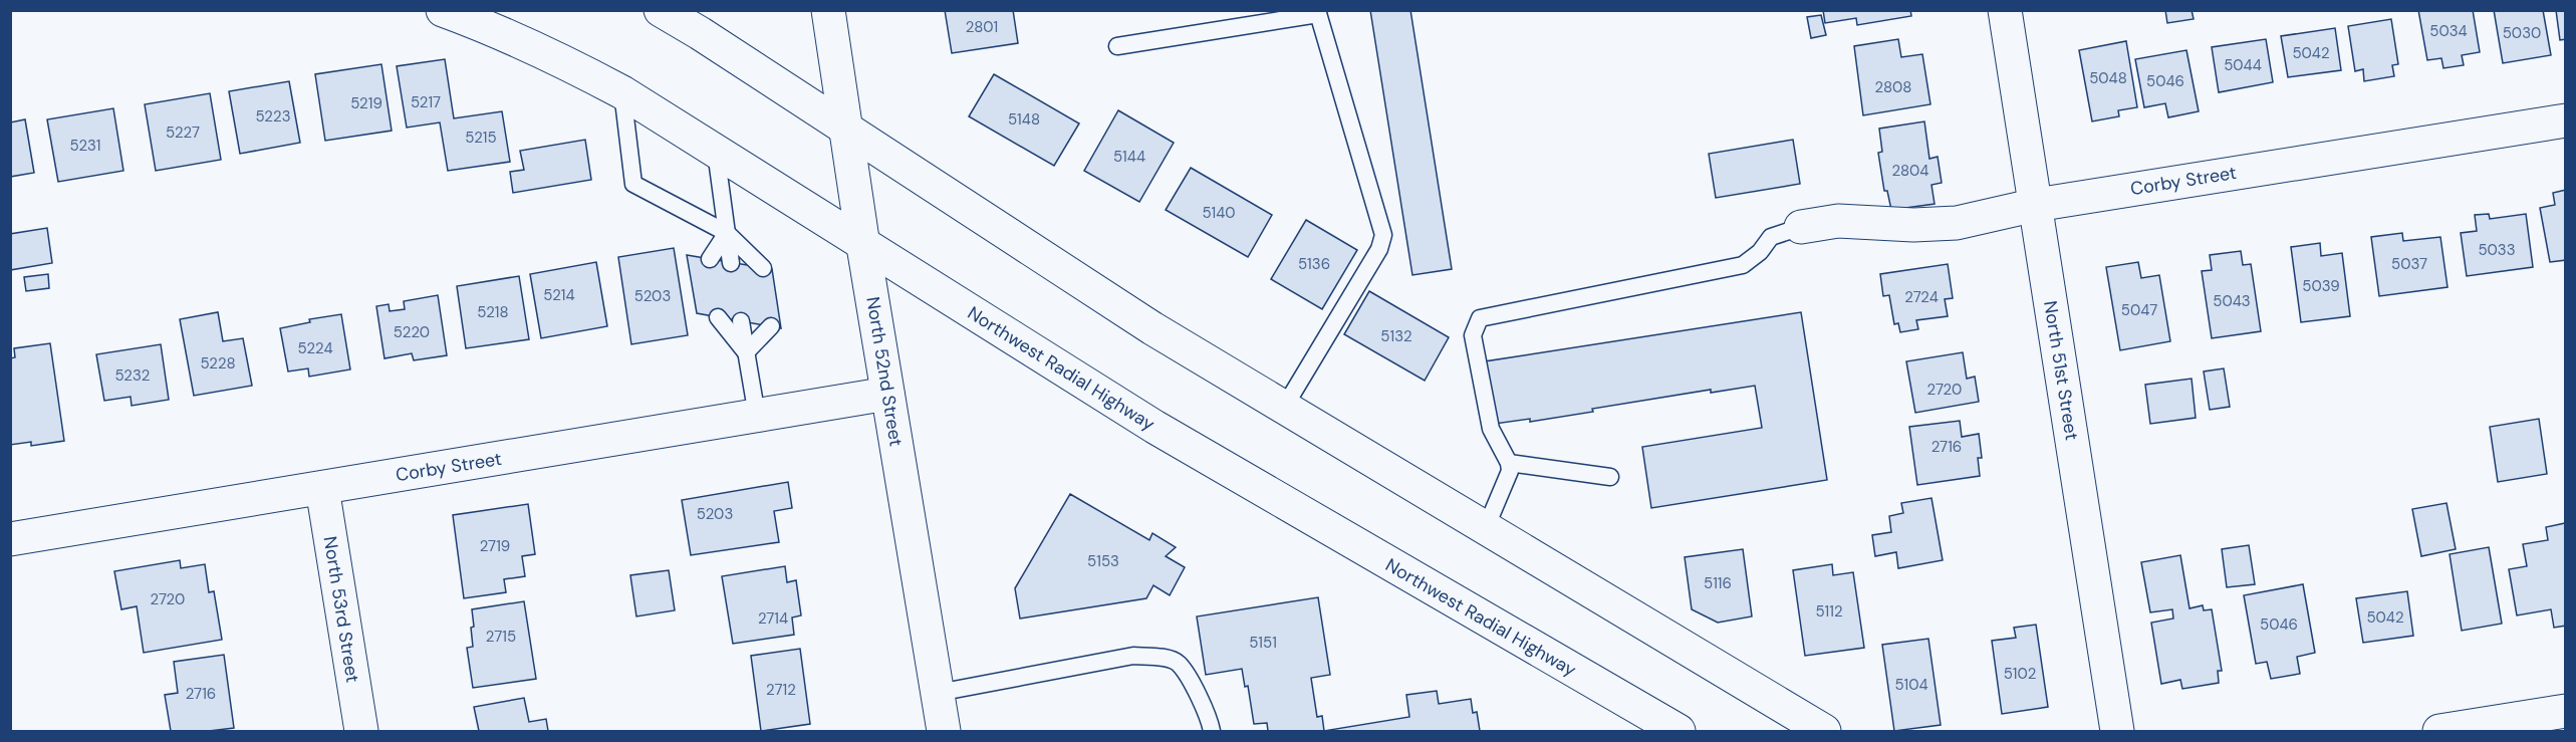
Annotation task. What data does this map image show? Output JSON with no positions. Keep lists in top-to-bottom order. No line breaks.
{"streets":{"street":["Corby Street","Northwest Radial Highway","North 51st Street","North 52nd Street","North 53rd Street"]},"crossings":[["Corby Street","North 51st Street"],["Corby Street","North 52nd Street"],["Corby Street","North 53rd Street"],["Northwest Radial Highway","North 52nd Street"]],"house_numbers":["2801","5034","5030","5042","5044","5048","5046","2808","5217","5219","5223","5148","5227","5215","5231","5144","2804","5140","5033","5136","5037","5039","5214","5203","2724","5043","5047","5218","5220","5132","5224","5228","5232","2720","2716","5203","2719","5153","5116","2720","5112","5042","2714","5046","2715","5151","5102","5104","2712","2716"]}
